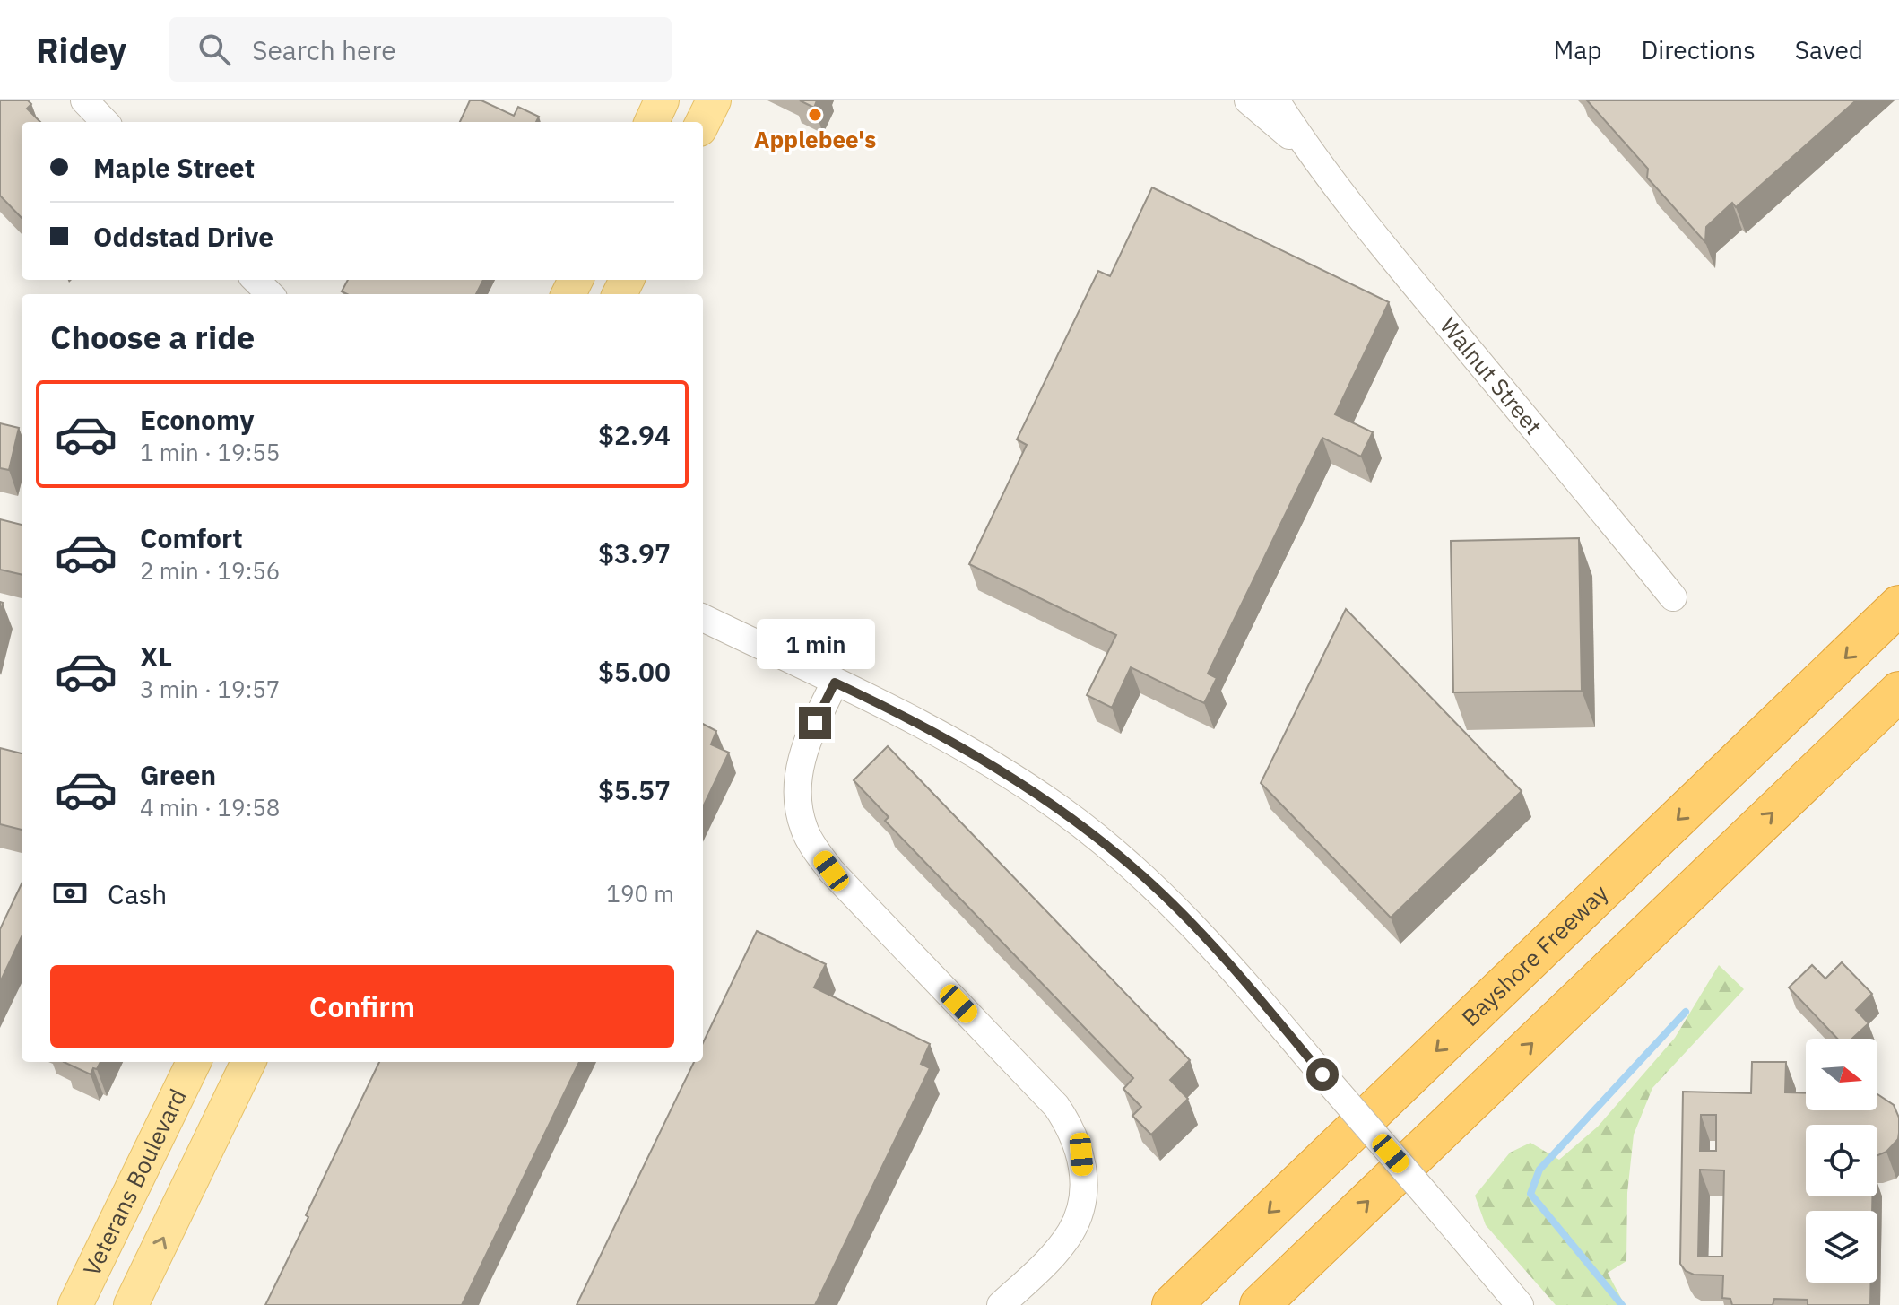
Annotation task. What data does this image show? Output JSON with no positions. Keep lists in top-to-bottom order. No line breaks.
{"streets":{"highway":["Bayshore Freeway"],"main road":["Veterans Boulevard"],"street":["Walnut Street"]},"places":["Applebee's"],"north":"right","page":{"header":"Ridey","search":"Search here","nav":["Map","Directions","Saved"],"banner":["Maple Street","Oddstad Drive"],"heading":"Choose a ride","list":[{"name":"Economy","note":"1 min · 19:55","value":"$2.94"},{"name":"Comfort","note":"2 min · 19:56","value":"$3.97"},{"name":"XL","note":"3 min · 19:57","value":"$5.00"},{"name":"Green","note":"4 min · 19:58","value":"$5.57"}],"bubble":"1 min","pay":["Cash","190 m"],"buttons":"Confirm"}}
